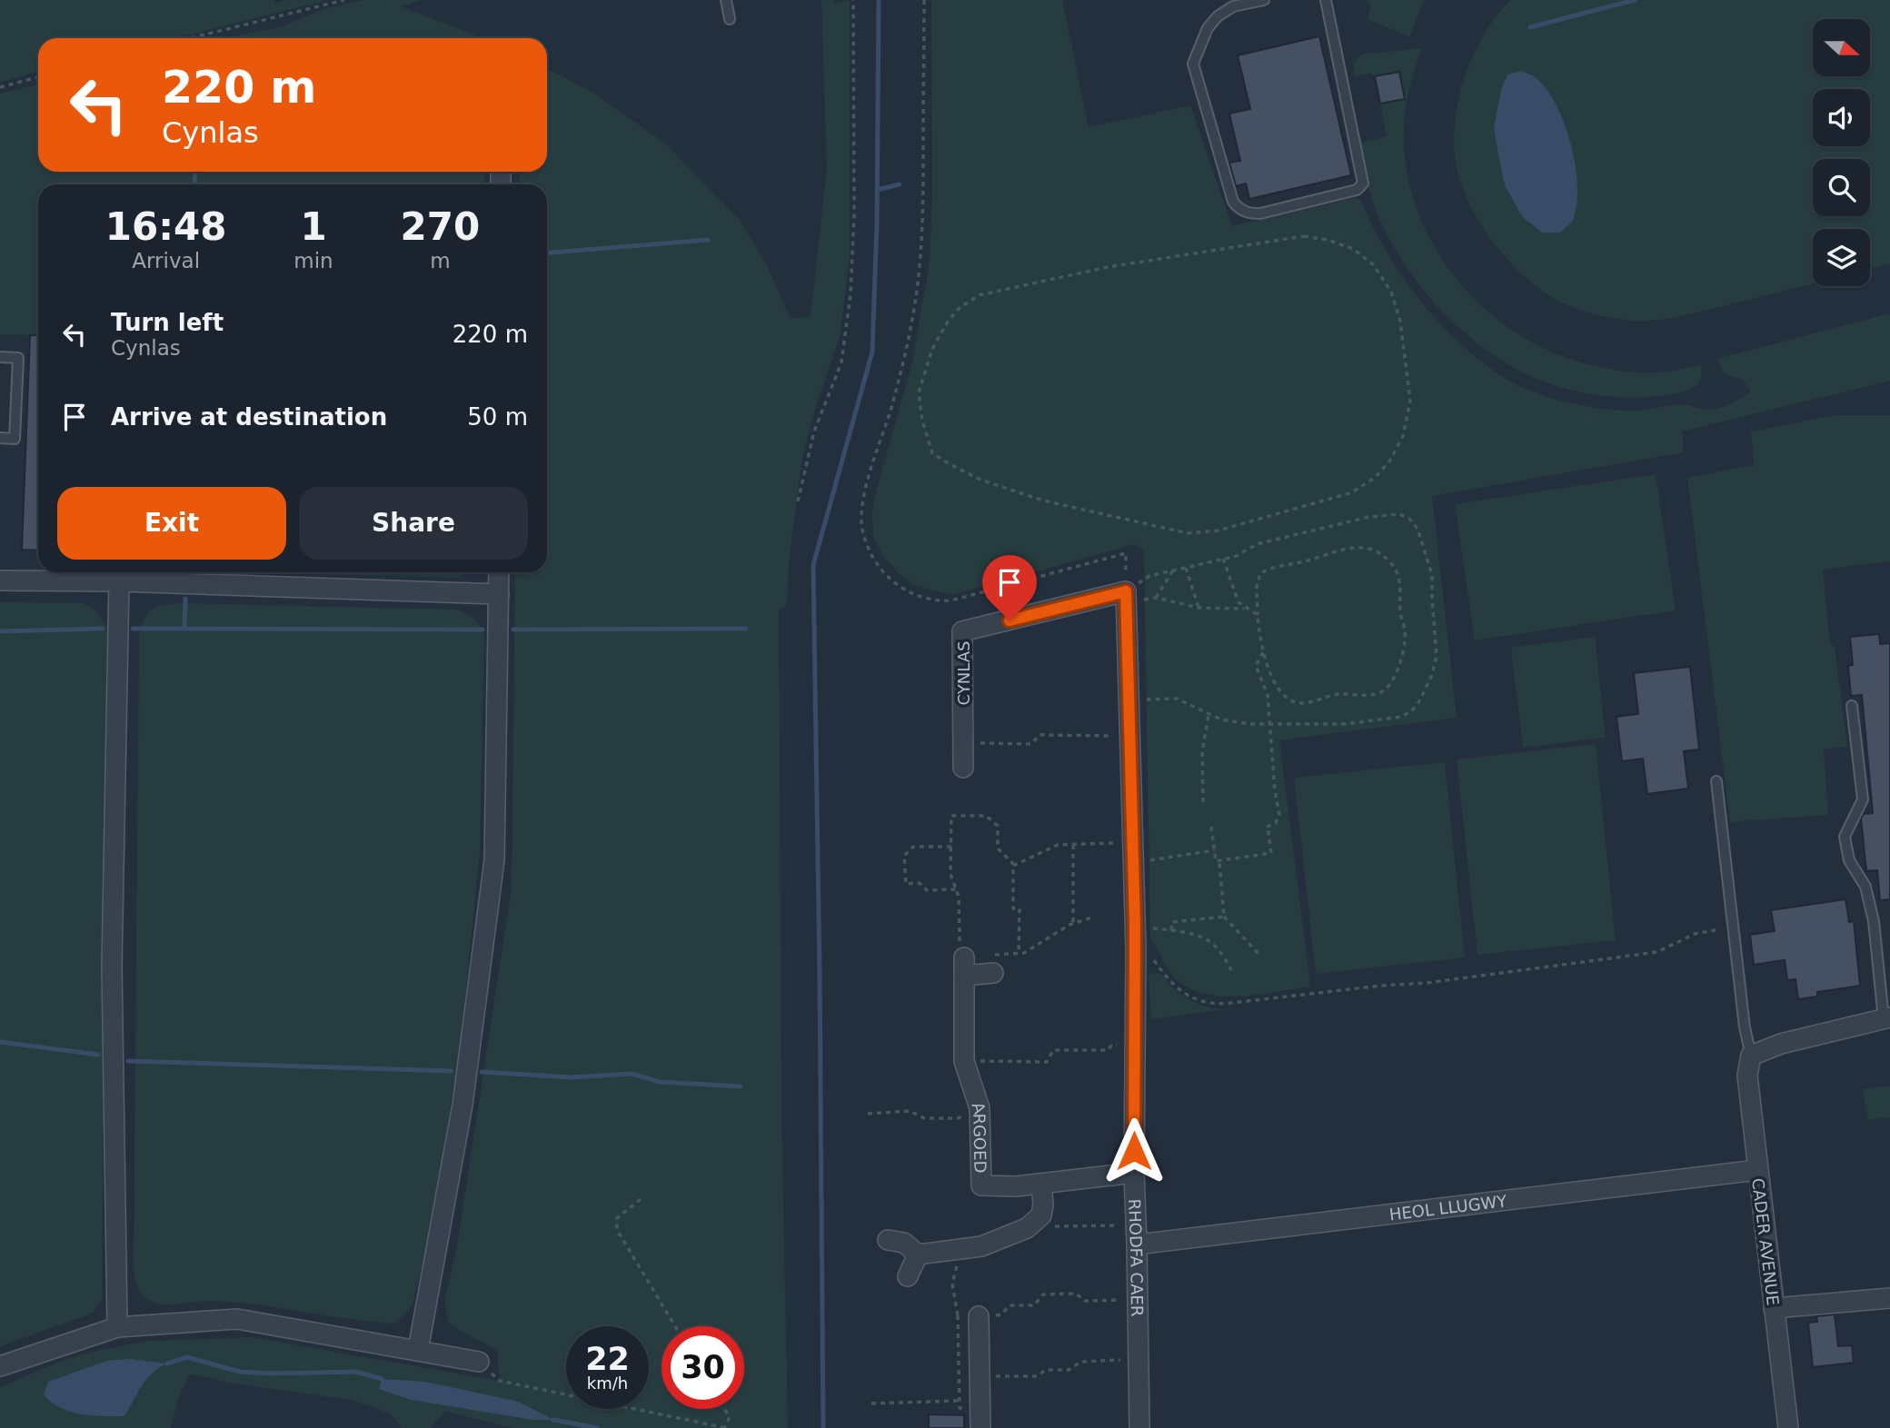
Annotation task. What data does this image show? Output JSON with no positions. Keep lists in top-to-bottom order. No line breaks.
{"streets":{"street":["CYNLAS","ARGOED","HEOL LLUGWY","CADER AVENUE","RHODFA CAER"]},"crossings":[["CYNLAS","RHODFA CAER"],["ARGOED","RHODFA CAER"],["HEOL LLUGWY","CADER AVENUE"],["HEOL LLUGWY","RHODFA CAER"]],"north":"right","page":{"turn":["220 m","Cynlas"],"eta":["16:48","Arrival","1","min","270","m"],"list":[{"name":"Turn left","note":"Cynlas","value":"220 m"},{"name":"Arrive at destination","value":"50 m"}],"buttons":["Exit","Share"],"speed":"22 km/h","limit":"30"}}
